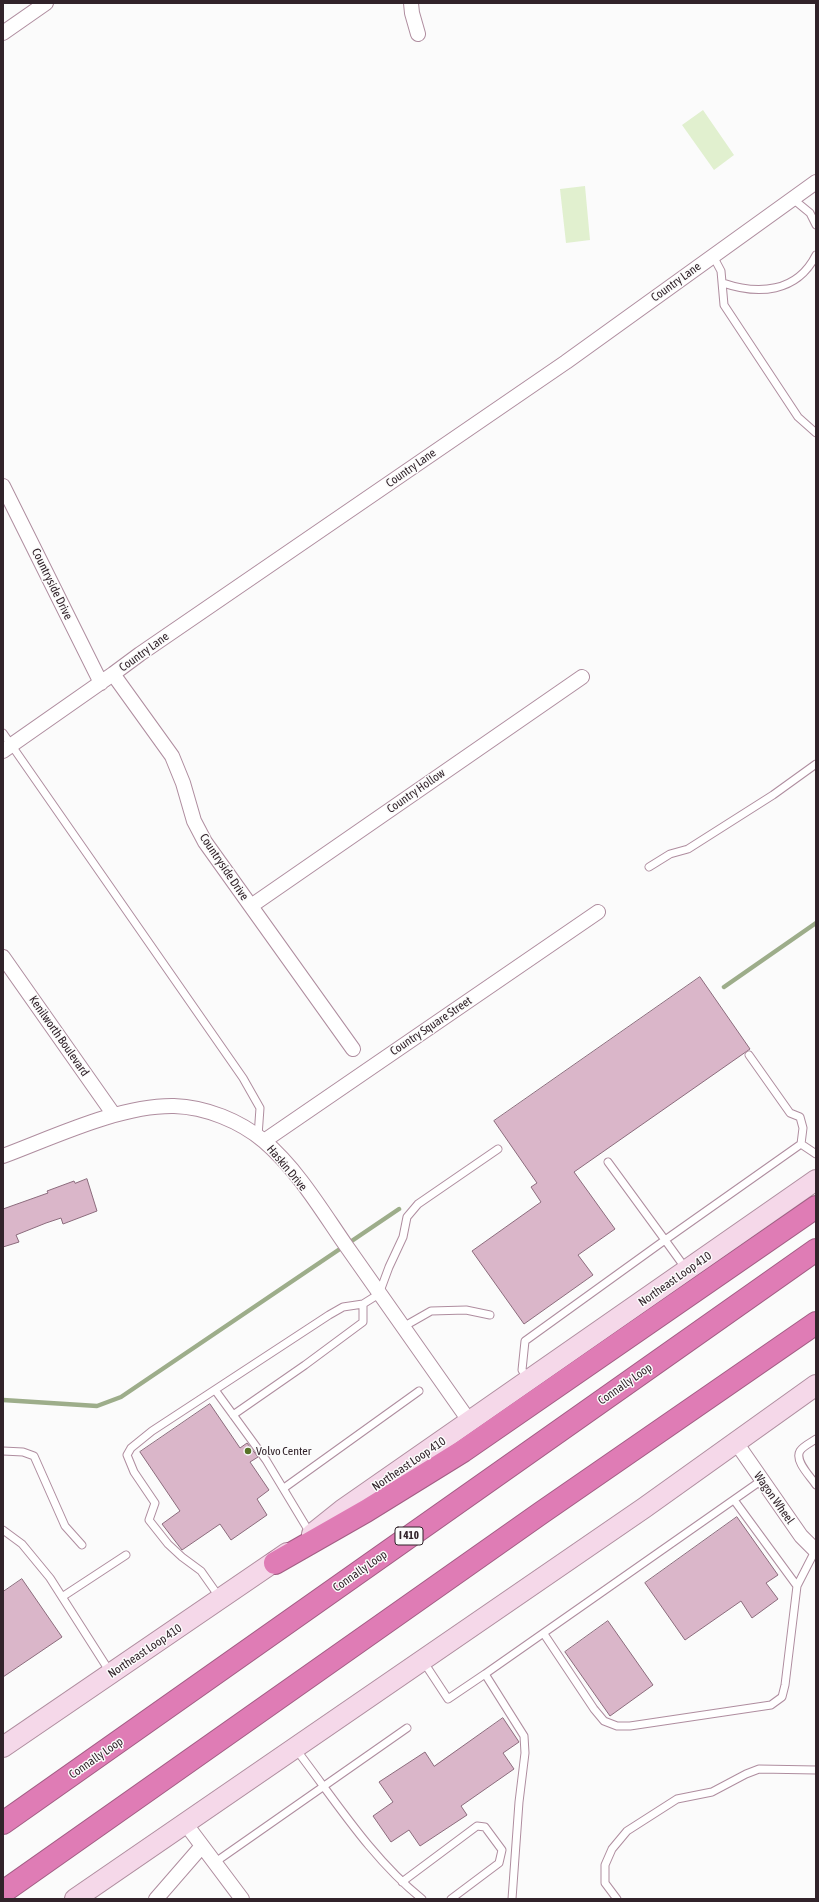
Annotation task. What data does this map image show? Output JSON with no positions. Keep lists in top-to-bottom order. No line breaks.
{"streets":{"highway":["Connally Loop","I 410"],"main road":["Northeast Loop 410"],"street":["Country Lane","Countryside Drive","Country Hollow","Country Square Street","Kenilworth Boulevard","Haskin Drive","Wagon Wheel"]},"crossings":[["Country Lane","Countryside Drive"],["Countryside Drive","Country Hollow"],["Country Square Street","Haskin Drive"],["Kenilworth Boulevard","Haskin Drive"],["Haskin Drive","Northeast Loop 410"]],"places":["Volvo Center"]}
